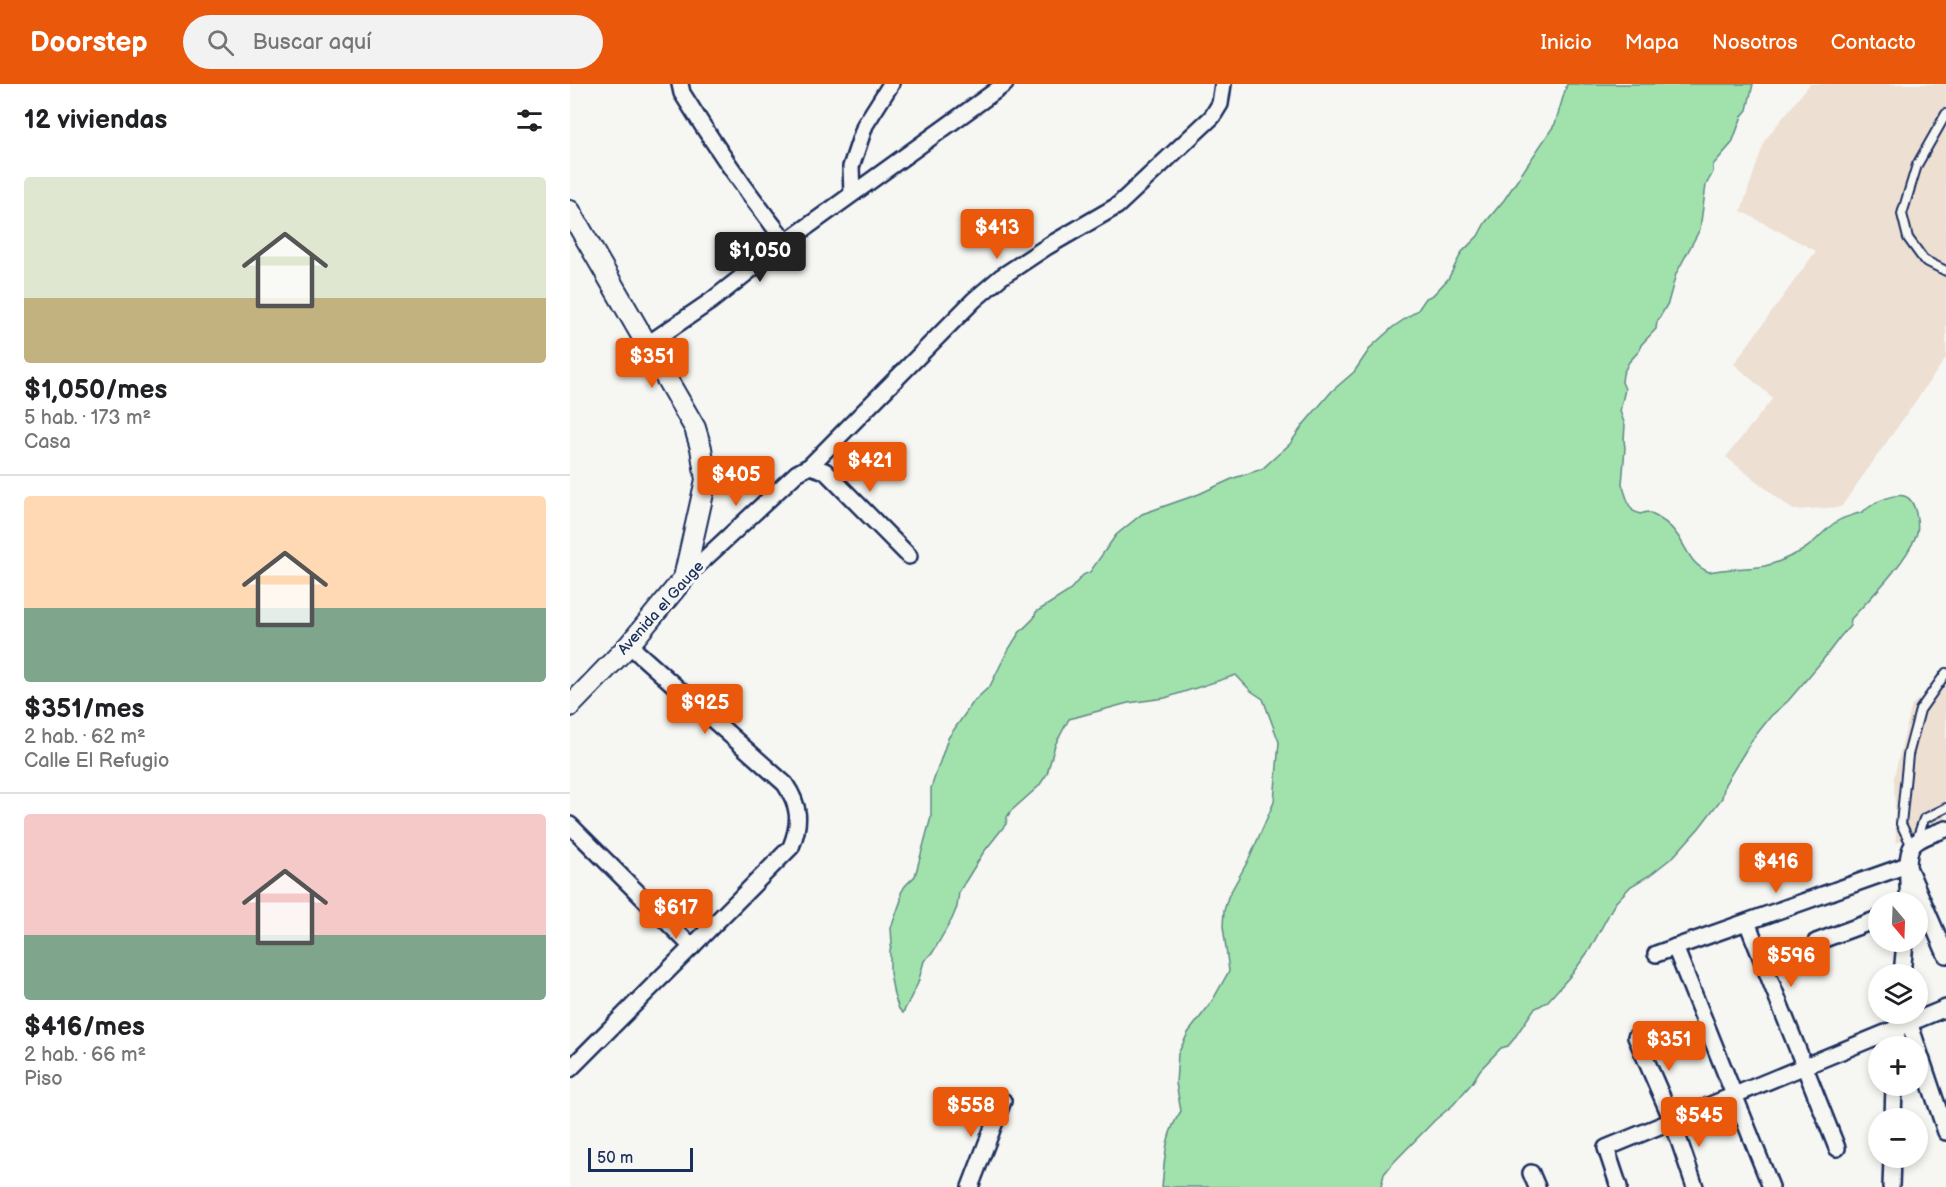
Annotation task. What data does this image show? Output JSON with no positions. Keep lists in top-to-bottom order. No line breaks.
{"streets":{"street":["Avenida el Gauge"]},"scale_bar":"50 m","north":"bottom","page":{"header":"Doorstep","search":"Buscar aquí","nav":["Inicio","Mapa","Nosotros","Contacto"],"heading":"12 viviendas","list":[{"name":"$1,050/mes","note":"5 hab. · 173 m² · Casa"},{"name":"$351/mes","note":"2 hab. · 62 m² · Calle El Refugio"},{"name":"$416/mes","note":"2 hab. · 66 m² · Piso"}],"price":["$413","$1,050","$351","$421","$405","$925","$416","$617","$596","$351","$558","$545"],"map_buttons":["+","−"],"scale":"50 m"}}
